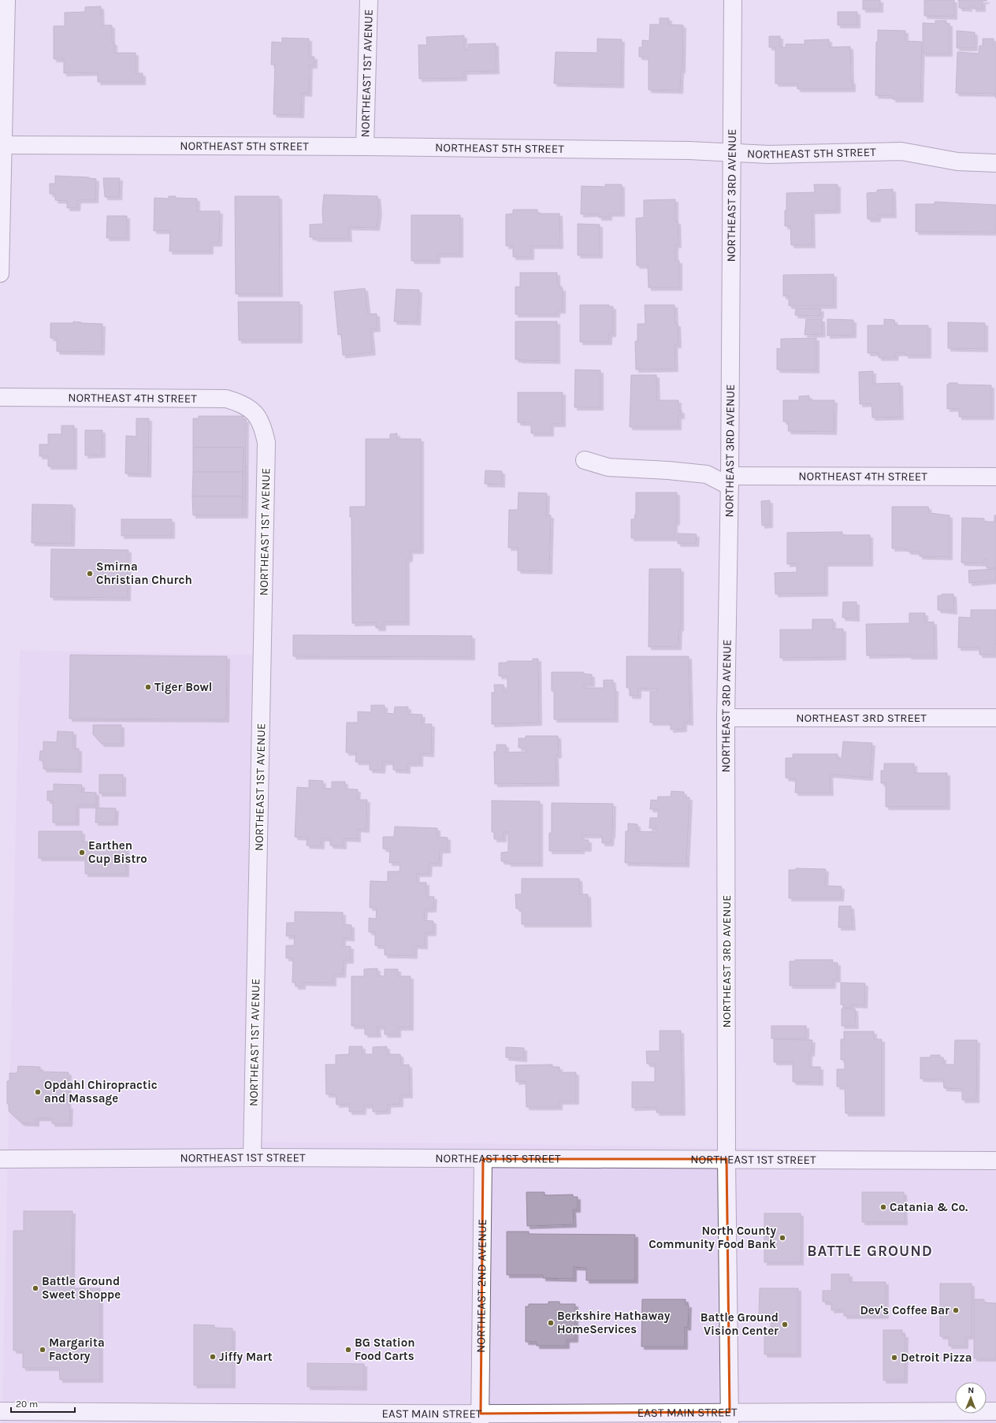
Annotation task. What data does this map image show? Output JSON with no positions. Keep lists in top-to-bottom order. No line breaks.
{"streets":{"street":["NORTHEAST 1ST AVENUE","NORTHEAST 5TH STREET","NORTHEAST 3RD AVENUE","NORTHEAST 4TH STREET","NORTHEAST 3RD STREET","NORTHEAST 1ST STREET","NORTHEAST 2ND AVENUE","EAST MAIN STREET"]},"crossings":[["NORTHEAST 1ST AVENUE","NORTHEAST 5TH STREET"],["NORTHEAST 1ST AVENUE","NORTHEAST 4TH STREET"],["NORTHEAST 1ST AVENUE","NORTHEAST 1ST STREET"],["NORTHEAST 5TH STREET","NORTHEAST 3RD AVENUE"],["NORTHEAST 3RD AVENUE","NORTHEAST 4TH STREET"],["NORTHEAST 3RD AVENUE","NORTHEAST 3RD STREET"],["NORTHEAST 3RD AVENUE","NORTHEAST 1ST STREET"],["NORTHEAST 3RD AVENUE","EAST MAIN STREET"],["NORTHEAST 1ST STREET","NORTHEAST 2ND AVENUE"],["NORTHEAST 2ND AVENUE","EAST MAIN STREET"]],"districts":["BATTLE GROUND"],"places":["Smirna Christian Church","Tiger Bowl","Earthen Cup Bistro","Opdahl Chiropractic and Massage","Catania & Co.","North County Community Food Bank","Battle Ground Sweet Shoppe","Dev's Coffee Bar","Berkshire Hathaway HomeServices","Battle Ground Vision Center","Margarita Factory","BG Station Food Carts","Jiffy Mart","Detroit Pizza"],"scale_bar":"20 m","north":"top"}
